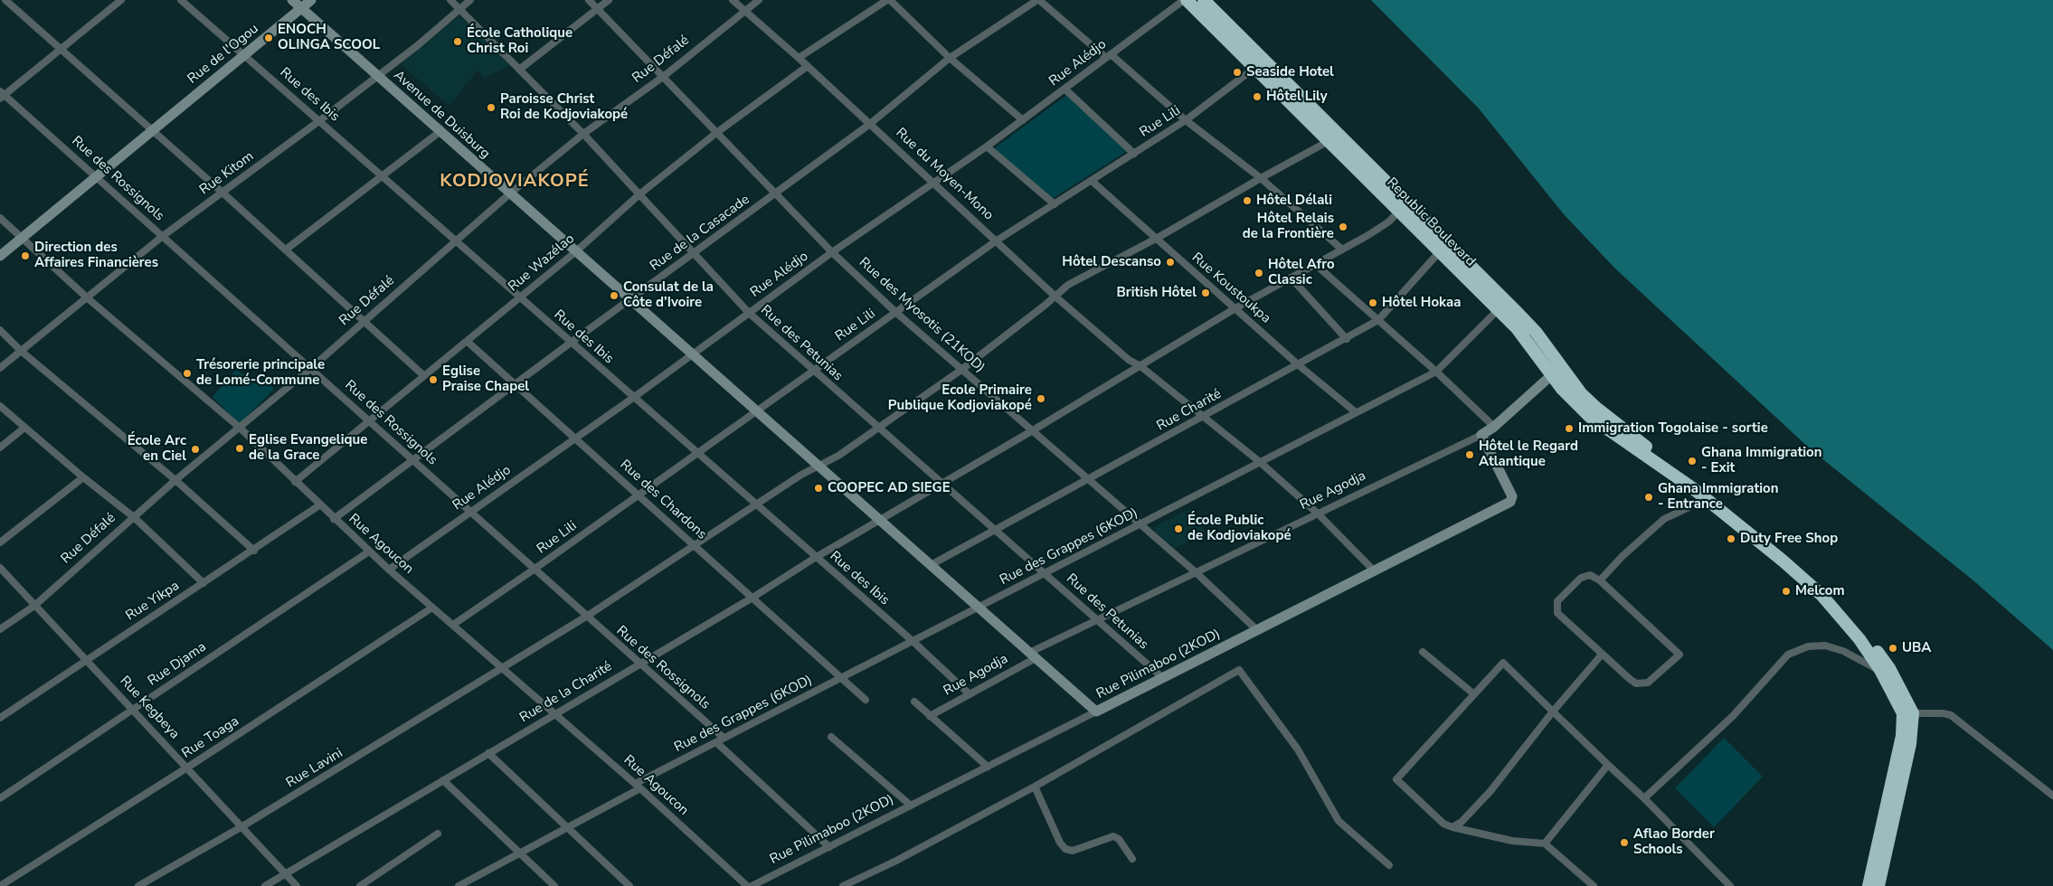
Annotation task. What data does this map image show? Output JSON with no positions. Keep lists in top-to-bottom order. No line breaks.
{"streets":{"highway":["Republic Boulevard"],"street":["Rue de l'Ogou","Rue Défalé","Rue Alédjo","Rue des Ibis","Avenue de Duisburg","Rue Lili","Rue Kitom","Rue du Moyen-Mono","Rue des Rossignols","Rue de la Casacade","Rue Wazélao","Rue Koustoukpa","Rue des Myosotis (21KOD)","Rue des Petunias","Rue Charité","Rue Agodja","Rue des Chardons","Rue Agoucon","Rue des Grappes (6KOD)","Rue Yikpa","Rue Djama","Rue Pilimaboo (2KOD)","Rue de la Charité","Rue Kegbeya","Rue Toaga","Rue Lavini"]},"crossings":[["Rue de l'Ogou","Rue des Ibis"],["Rue de l'Ogou","Avenue de Duisburg"],["Rue Défalé","Rue des Ibis"],["Rue Défalé","Avenue de Duisburg"],["Rue Défalé","Rue du Moyen-Mono"],["Rue Défalé","Rue des Rossignols"],["Rue Défalé","Rue des Myosotis (21KOD)"],["Rue Défalé","Rue des Petunias"],["Rue Défalé","Rue Agoucon"],["Rue Défalé","Rue Kegbeya"],["Rue Alédjo","Rue des Ibis"],["Rue Alédjo","Avenue de Duisburg"],["Rue Alédjo","Rue du Moyen-Mono"],["Rue Alédjo","Rue des Rossignols"],["Rue Alédjo","Republic Boulevard"],["Rue Alédjo","Rue des Myosotis (21KOD)"],["Rue Alédjo","Rue des Petunias"],["Rue Alédjo","Rue des Chardons"],["Rue Alédjo","Rue Agoucon"],["Rue des Ibis","Rue Lili"],["Rue des Ibis","Rue Kitom"],["Rue des Ibis","Rue de la Casacade"],["Rue des Ibis","Rue Wazélao"],["Rue des Ibis","Rue Agodja"],["Rue des Ibis","Rue des Grappes (6KOD)"],["Rue des Ibis","Rue de la Charité"],["Rue des Ibis","Rue Lavini"],["Avenue de Duisburg","Rue Lili"],["Avenue de Duisburg","Rue Kitom"],["Avenue de Duisburg","Rue de la Casacade"],["Avenue de Duisburg","Rue Wazélao"],["Avenue de Duisburg","Rue Charité"],["Avenue de Duisburg","Rue Agodja"],["Avenue de Duisburg","Rue des Grappes (6KOD)"],["Avenue de Duisburg","Rue Pilimaboo (2KOD)"],["Avenue de Duisburg","Rue de la Charité"],["Avenue de Duisburg","Rue Lavini"],["Rue Lili","Rue du Moyen-Mono"],["Rue Lili","Rue des Rossignols"],["Rue Lili","Republic Boulevard"],["Rue Lili","Rue Koustoukpa"],["Rue Lili","Rue des Myosotis (21KOD)"],["Rue Lili","Rue des Petunias"],["Rue Lili","Rue des Chardons"],["Rue Lili","Rue Agoucon"],["Rue Kitom","Rue des Rossignols"],["Rue Kitom","Rue des Petunias"],["Rue Kitom","Rue Agoucon"],["Rue du Moyen-Mono","Rue de la Casacade"],["Rue du Moyen-Mono","Rue Wazélao"],["Rue du Moyen-Mono","Rue Charité"],["Rue du Moyen-Mono","Rue Agodja"],["Rue du Moyen-Mono","Rue des Grappes (6KOD)"],["Rue du Moyen-Mono","Rue Pilimaboo (2KOD)"],["Rue du Moyen-Mono","Rue de la Charité"],["Rue du Moyen-Mono","Rue Lavini"],["Rue des Rossignols","Rue de la Casacade"],["Rue des Rossignols","Rue Wazélao"],["Rue des Rossignols","Rue des Grappes (6KOD)"],["Rue des Rossignols","Rue de la Charité"],["Rue des Rossignols","Rue Lavini"],["Republic Boulevard","Rue Charité"],["Republic Boulevard","Rue Agodja"],["Republic Boulevard","Rue des Grappes (6KOD)"],["Republic Boulevard","Rue de la Charité"],["Republic Boulevard","Rue Lavini"],["Rue de la Casacade","Rue des Myosotis (21KOD)"],["Rue de la Casacade","Rue des Petunias"],["Rue de la Casacade","Rue des Chardons"],["Rue de la Casacade","Rue Agoucon"],["Rue Wazélao","Rue des Myosotis (21KOD)"],["Rue Wazélao","Rue des Petunias"],["Rue Wazélao","Rue des Chardons"],["Rue Wazélao","Rue Agoucon"],["Rue Koustoukpa","Rue Charité"],["Rue Koustoukpa","Rue des Grappes (6KOD)"],["Rue Koustoukpa","Rue de la Charité"],["Rue Koustoukpa","Rue Lavini"],["Rue des Myosotis (21KOD)","Rue Charité"],["Rue des Myosotis (21KOD)","Rue Agodja"],["Rue des Myosotis (21KOD)","Rue des Grappes (6KOD)"],["Rue des Myosotis (21KOD)","Rue Pilimaboo (2KOD)"],["Rue des Myosotis (21KOD)","Rue de la Charité"],["Rue des Myosotis (21KOD)","Rue Lavini"],["Rue des Petunias","Rue Charité"],["Rue des Petunias","Rue Agodja"],["Rue des Petunias","Rue des Grappes (6KOD)"],["Rue des Petunias","Rue Pilimaboo (2KOD)"],["Rue des Petunias","Rue de la Charité"],["Rue des Petunias","Rue Lavini"],["Rue Agodja","Rue Pilimaboo (2KOD)"],["Rue des Chardons","Rue des Grappes (6KOD)"],["Rue des Chardons","Rue de la Charité"],["Rue des Chardons","Rue Lavini"],["Rue Agoucon","Rue des Grappes (6KOD)"],["Rue Agoucon","Rue Yikpa"],["Rue Agoucon","Rue Djama"],["Rue Agoucon","Rue de la Charité"],["Rue Agoucon","Rue Toaga"],["Rue Agoucon","Rue Lavini"],["Rue Yikpa","Rue Kegbeya"],["Rue Djama","Rue Kegbeya"],["Rue de la Charité","Rue Kegbeya"],["Rue Kegbeya","Rue Toaga"],["Rue Kegbeya","Rue Lavini"]],"districts":["KODJOVIAKOPÉ"],"places":["ENOCH OLINGA SCOOL","École Catholique Christ Roi","Seaside Hotel","Hôtel Lily","Paroisse Christ Roi de Kodjoviakopé","Hôtel Délali","Hôtel Relais de la Frontière","Direction des Affaires Financières","Hôtel Descanso","Hôtel Afro Classic","British Hôtel","Consulat de la Côte d’Ivoire","Hôtel Hokaa","Trésorerie principale de Lomé-Commune","Eglise Praise Chapel","Ecole Primaire Publique Kodjoviakopé","Immigration Togolaise - sortie","Eglise Evangelique de la Grace","École Arc en Ciel","Hôtel le Regard Atlantique","Ghana Immigration - Exit","COOPEC AD SIEGE","Ghana Immigration - Entrance","École Public de Kodjoviakopé","Duty Free Shop","Melcom","UBA","Aflao Border Schools"]}
